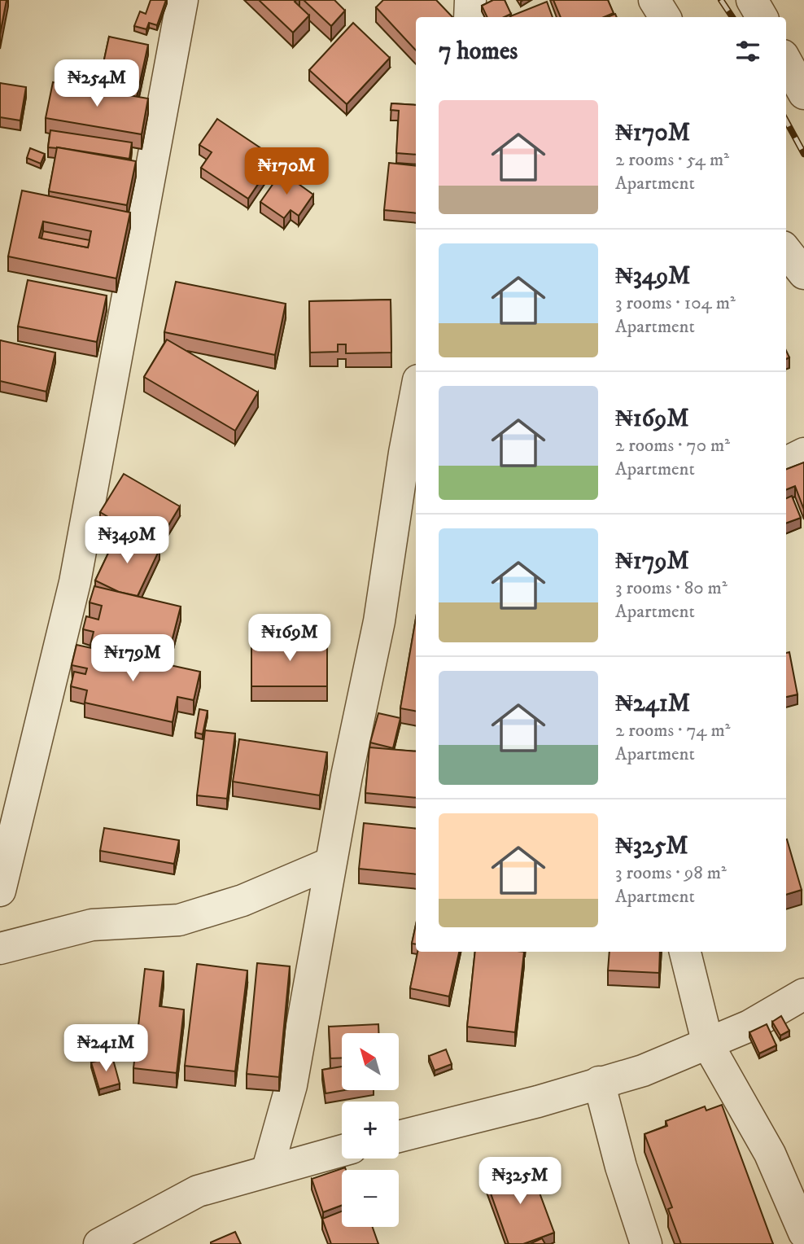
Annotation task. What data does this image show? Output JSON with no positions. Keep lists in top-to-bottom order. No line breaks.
{"north":"top left","page":{"heading":"7 homes","price":["₦254M","₦170M","₦349M","₦169M","₦179M","₦241M","₦325M"],"list":[{"name":"₦170M","note":"2 rooms · 54 m² · Apartment"},{"name":"₦349M","note":"3 rooms · 104 m² · Apartment"},{"name":"₦169M","note":"2 rooms · 70 m² · Apartment"},{"name":"₦179M","note":"3 rooms · 80 m² · Apartment"},{"name":"₦241M","note":"2 rooms · 74 m² · Apartment"},{"name":"₦325M","note":"3 rooms · 98 m² · Apartment"}],"map_buttons":["+","−"]}}
